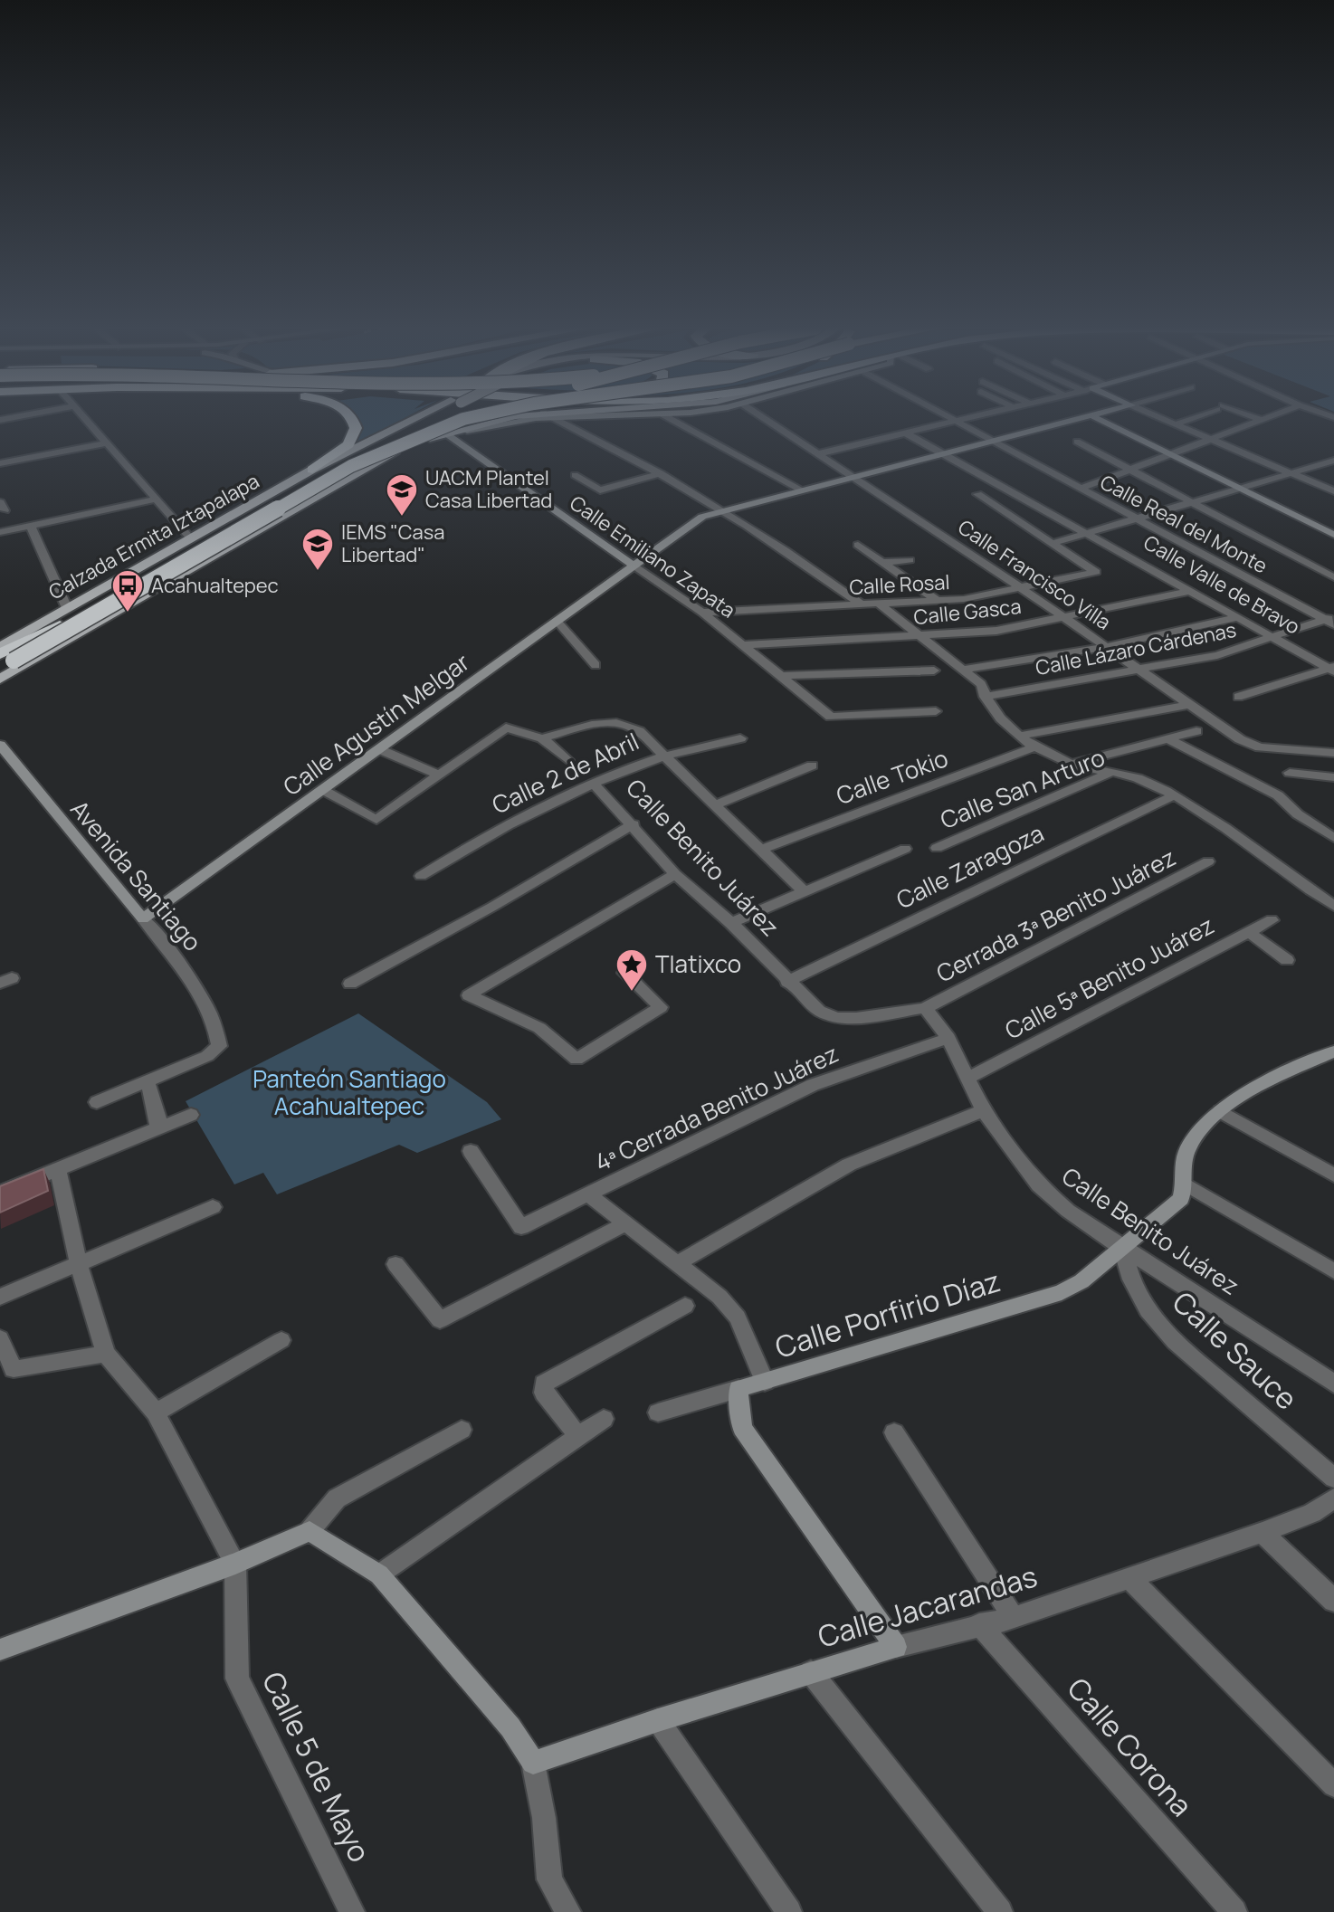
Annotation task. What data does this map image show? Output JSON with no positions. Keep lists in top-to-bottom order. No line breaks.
{"streets":{"main road":["Calzada Ermita Iztapalapa"],"street":["Calle Real del Monte","Calle Emiliano Zapata","Calle Francisco Villa","Calle Rosal","Calle Valle de Bravo","Calle Gasca","Calle Lázaro Cárdenas","Calle Agustín Melgar","Calle 2 de Abril","Calle Tokio","Calle San Arturo","Calle Benito Juárez","Calle Zaragoza","Avenida Santiago","Cerrada 3ª Benito Juárez","Calle 5ª Benito Juárez","4ª Cerrada Benito Juárez","Calle Porfirio Díaz","Calle Sauce","Calle Jacarandas","Calle Corona","Calle 5 de Mayo"]},"crossings":[["Calle Real del Monte","Calle Lázaro Cárdenas"],["Calle Real del Monte","Calle Agustín Melgar"],["Calzada Ermita Iztapalapa","Calle Emiliano Zapata"],["Calle Emiliano Zapata","Calle Rosal"],["Calle Emiliano Zapata","Calle Gasca"],["Calle Emiliano Zapata","Calle Agustín Melgar"],["Calle Francisco Villa","Calle Rosal"],["Calle Francisco Villa","Calle Gasca"],["Calle Francisco Villa","Calle Lázaro Cárdenas"],["Calle Francisco Villa","Calle Agustín Melgar"],["Calle Valle de Bravo","Calle Gasca"],["Calle Valle de Bravo","Calle Lázaro Cárdenas"],["Calle Agustín Melgar","Avenida Santiago"],["Calle 2 de Abril","Calle Benito Juárez"],["Calle Benito Juárez","Calle Zaragoza"],["Calle Benito Juárez","Cerrada 3ª Benito Juárez"],["Calle Benito Juárez","Calle 5ª Benito Juárez"],["Calle Benito Juárez","4ª Cerrada Benito Juárez"],["Calle Benito Juárez","Calle Porfirio Díaz"],["Calle Benito Juárez","Calle Sauce"],["Calle Porfirio Díaz","Calle Sauce"],["Calle Jacarandas","Calle Corona"]],"parks":["Panteón Santiago Acahualtepec"],"places":{"school or university":["UACM Plantel Casa Libertad","IEMS \"Casa Libertad\""],"bus stop":["Acahualtepec"],"place":["Tlatixco"]}}
